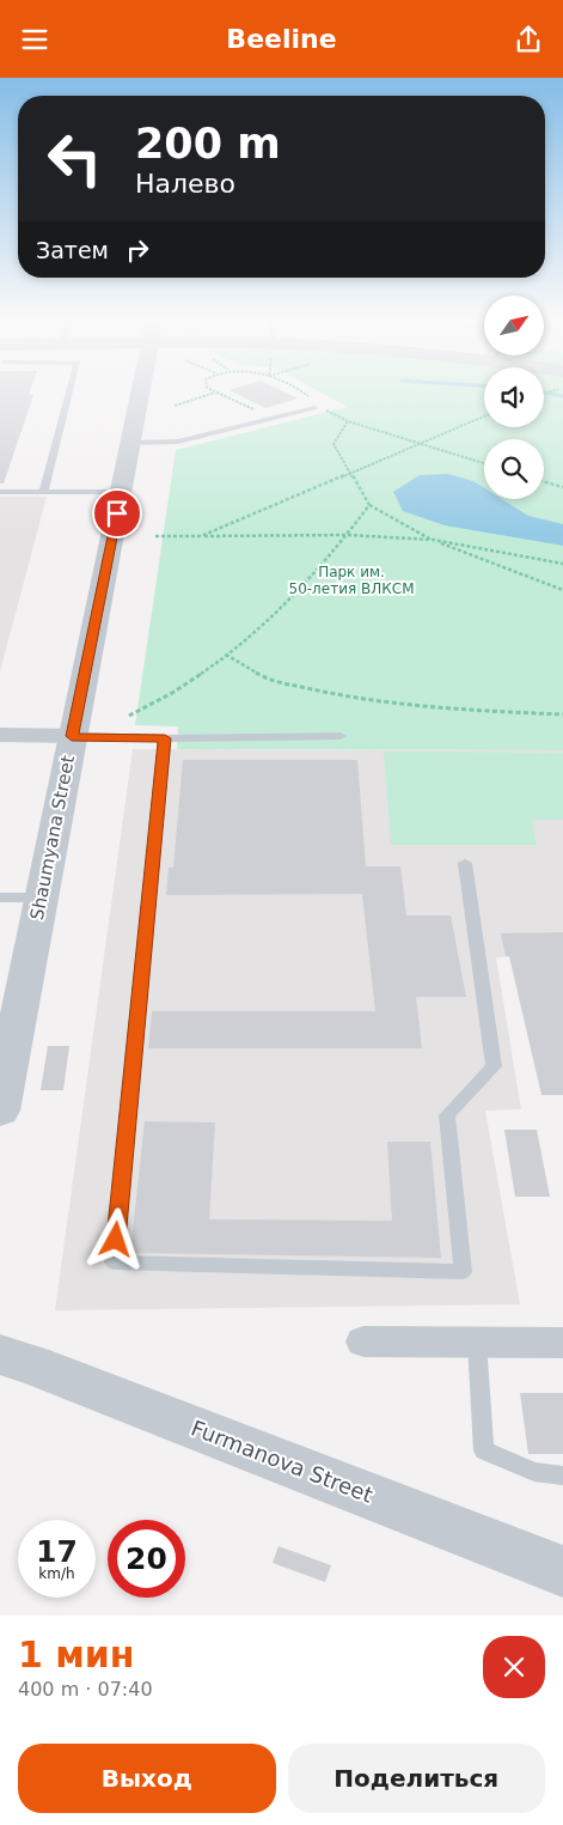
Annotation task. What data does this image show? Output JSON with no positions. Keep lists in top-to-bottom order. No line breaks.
{"streets":{"street":["Shaumyana Street","Furmanova Street"]},"parks":["Парк им. 50-летия ВЛКСМ"],"north":"top right","page":{"header":"Beeline","turn":["200 m","Налево"],"then":"Затем","speed":"17 km/h","limit":"20","heading":["1 мин","400 m · 07:40"],"buttons":["Выход","Поделиться"]}}
